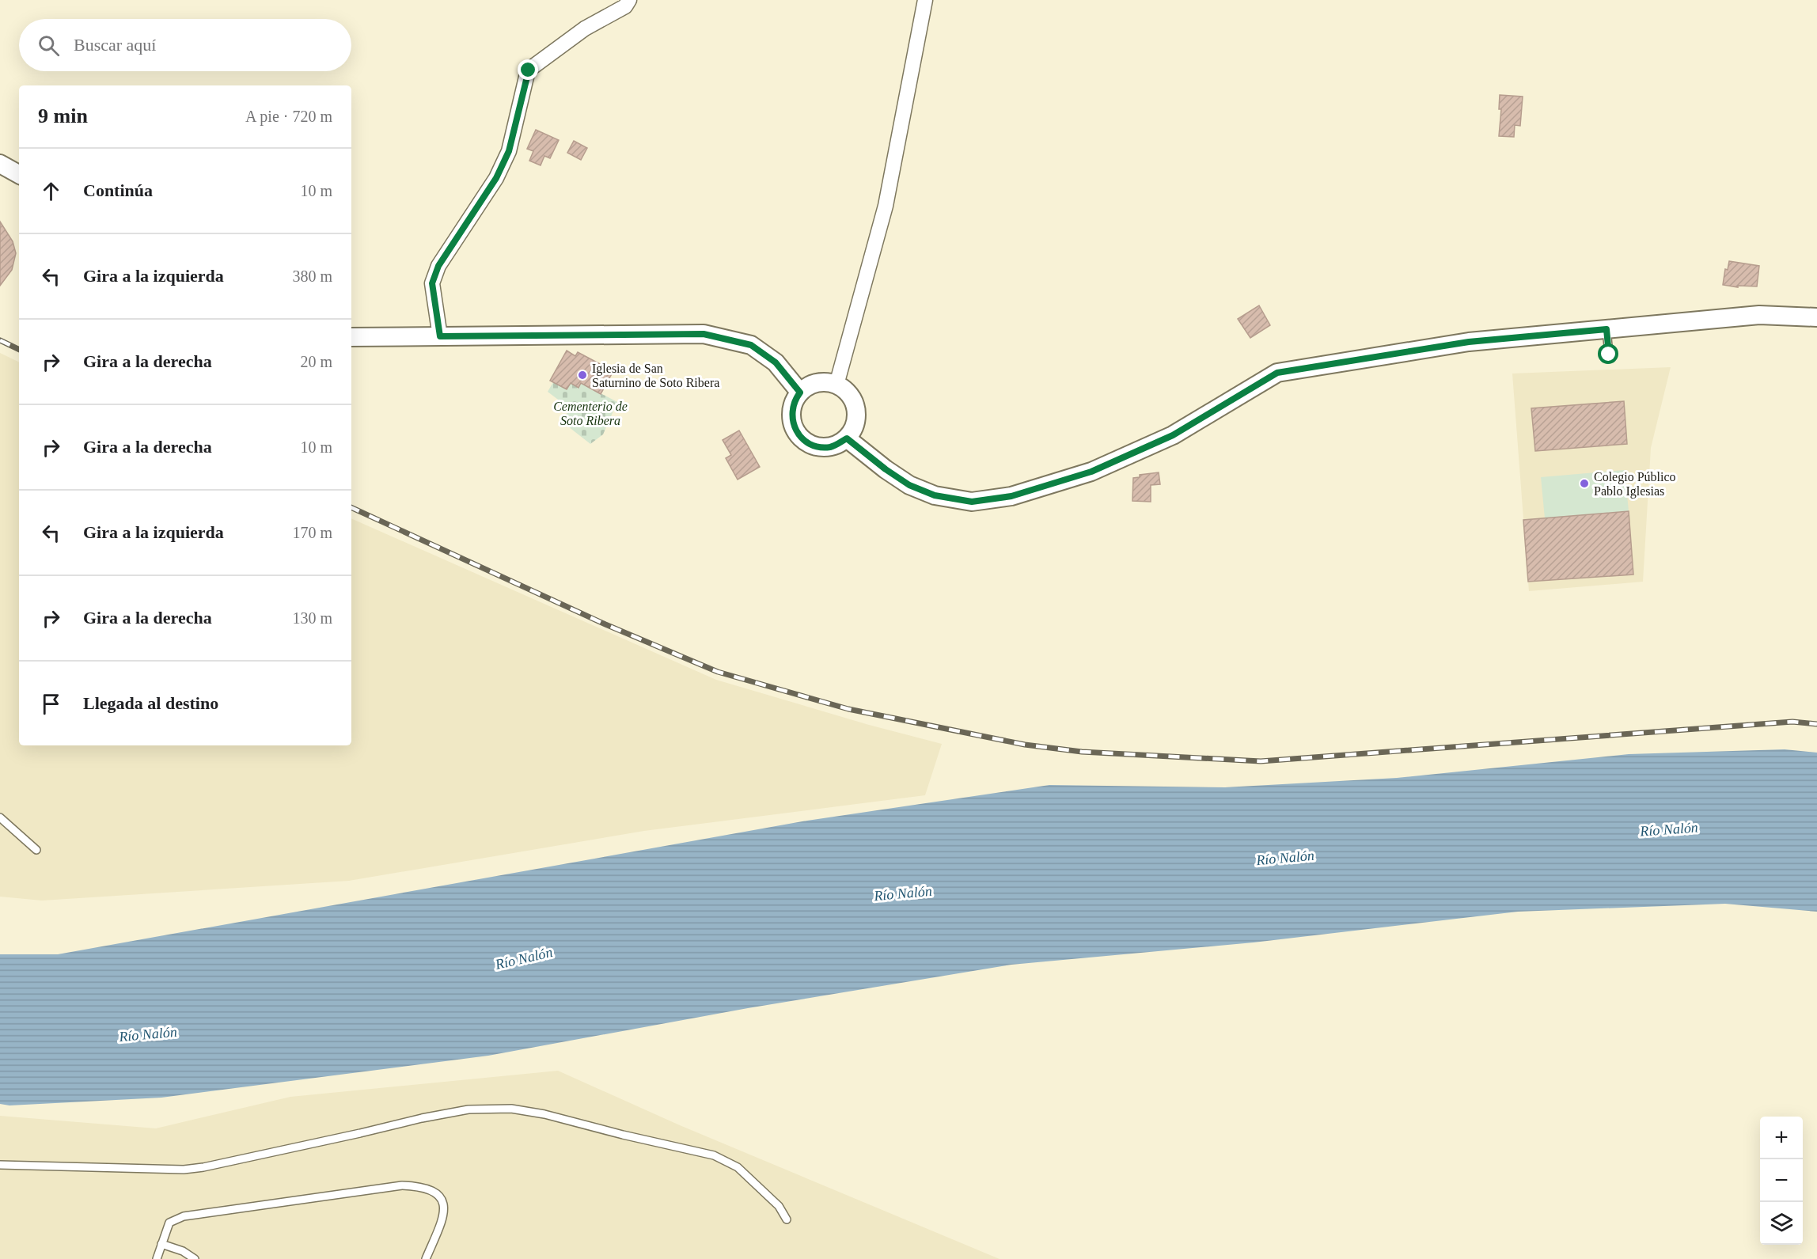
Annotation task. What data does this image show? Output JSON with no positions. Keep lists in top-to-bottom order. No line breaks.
{"water":["Río Nalón"],"parks":["Cementerio de Soto Ribera"],"places":["Iglesia de San Saturnino de Soto Ribera","Colegio Público Pablo Iglesias"],"page":{"search":"Buscar aquí","heading":["9 min","A pie · 720 m"],"list":[["Continúa","10 m"],["Gira a la izquierda","380 m"],["Gira a la derecha","20 m"],["Gira a la derecha","10 m"],["Gira a la izquierda","170 m"],["Gira a la derecha","130 m"],"Llegada al destino"],"map_buttons":["+","−"]}}
